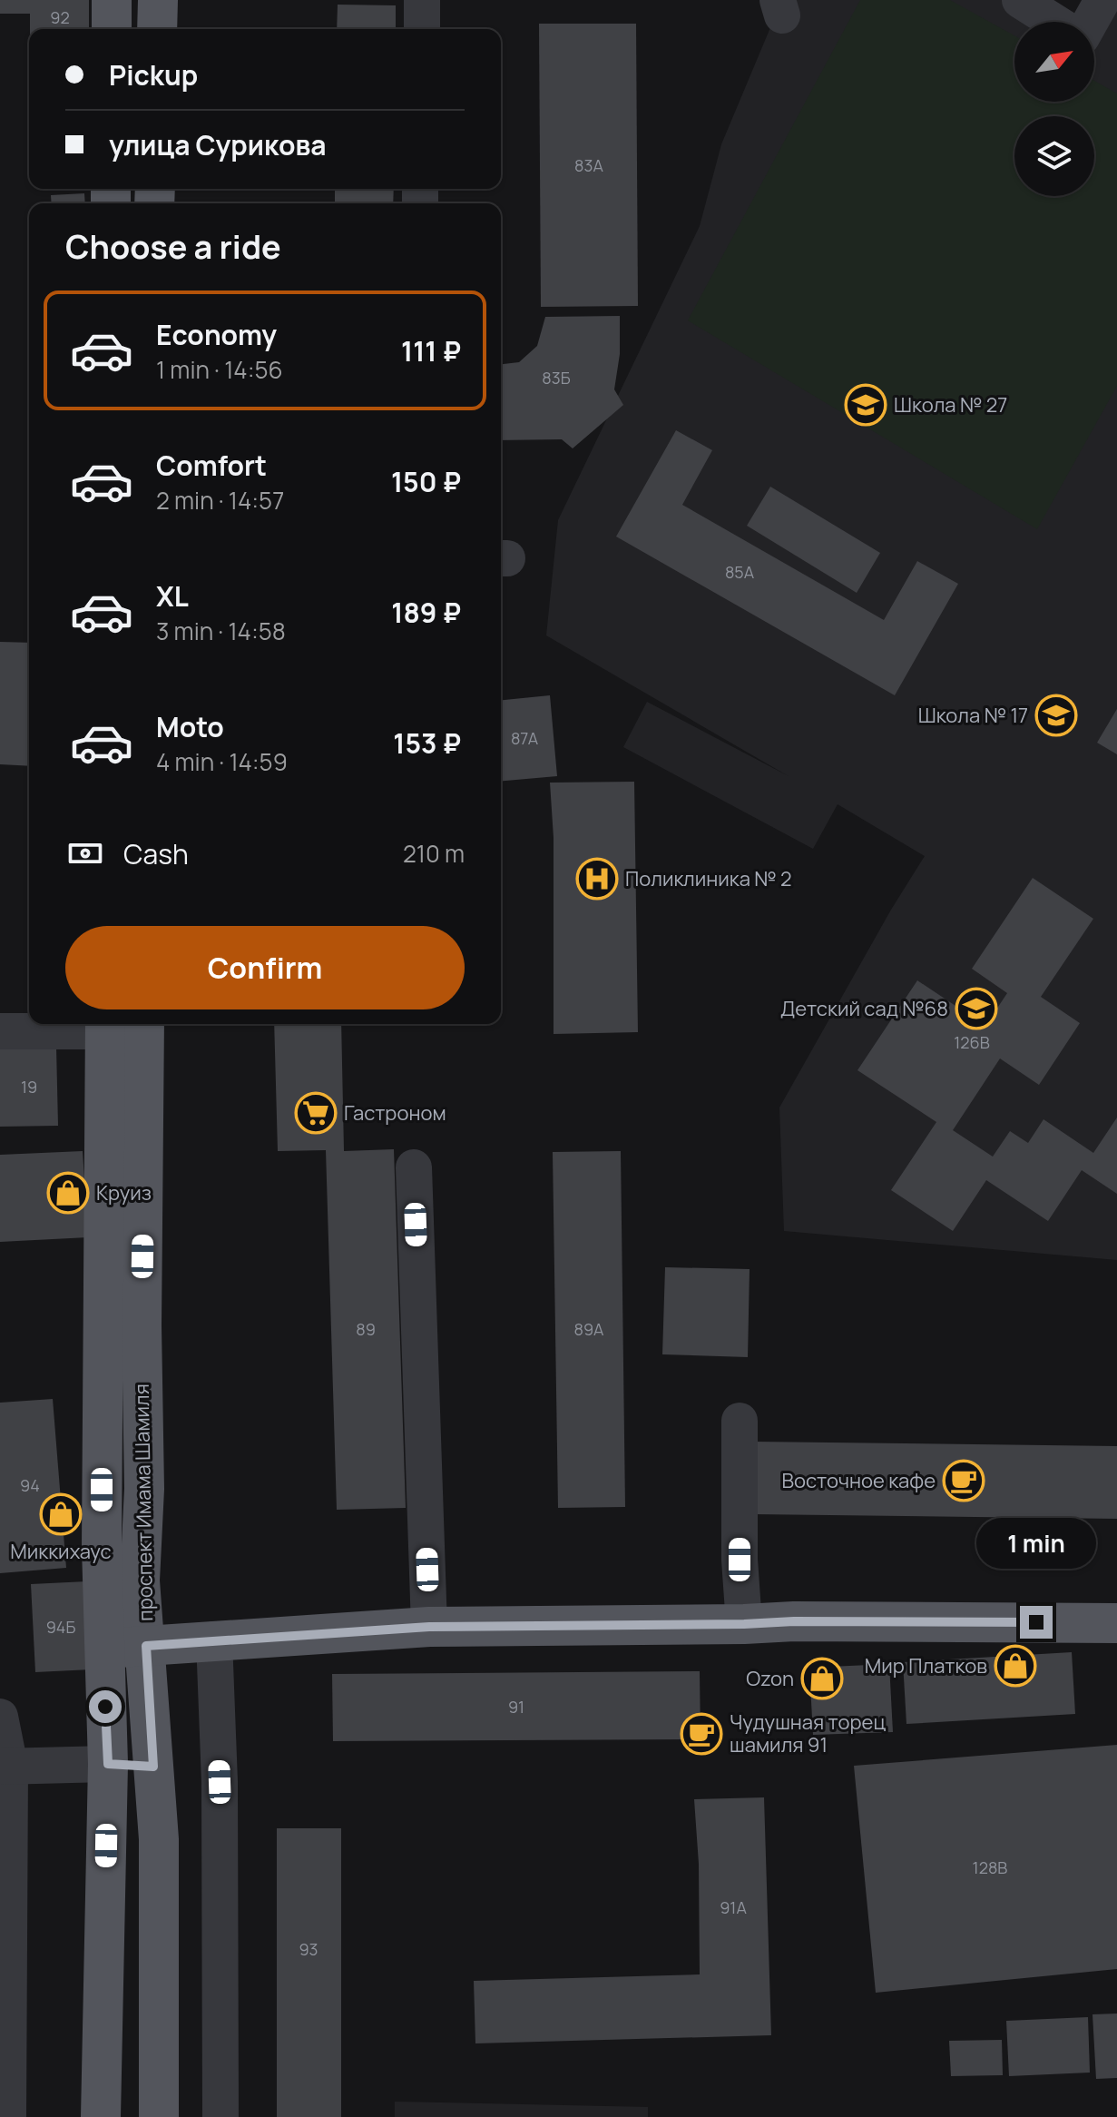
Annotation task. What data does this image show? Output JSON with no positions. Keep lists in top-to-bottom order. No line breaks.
{"streets":{"main road":["проспект Имама Шамиля"]},"places":{"school or university":["Школа № 27","Школа № 17","Детский сад №68"],"hospital":["Поликлиника № 2"],"supermarket":["Гастроном"],"shop":["Круиз","Миккихаус","Мир Платков","Ozon"],"cafe":["Восточное кафе","Чудушная торец шамиля 91"]},"house_numbers":["92","83А","83Б","85А","87А","126В","19","89","89А","94","94Б","91","128В","91А","93"],"north":"top right","page":{"banner":["Pickup","улица Сурикова"],"heading":"Choose a ride","list":[{"name":"Economy","note":"1 min · 14:56","value":"111 ₽"},{"name":"Comfort","note":"2 min · 14:57","value":"150 ₽"},{"name":"XL","note":"3 min · 14:58","value":"189 ₽"},{"name":"Moto","note":"4 min · 14:59","value":"153 ₽"}],"pay":["Cash","210 m"],"buttons":"Confirm","bubble":"1 min"}}
